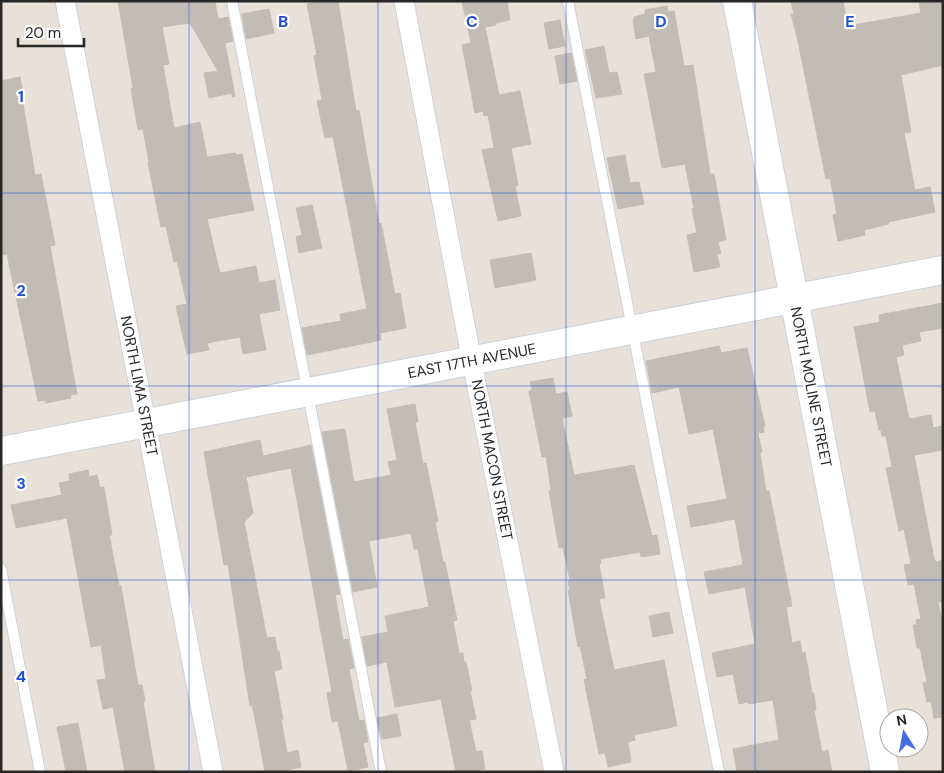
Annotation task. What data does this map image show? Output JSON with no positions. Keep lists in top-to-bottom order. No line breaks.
{"streets":{"street":["EAST 17TH AVENUE","NORTH LIMA STREET","NORTH MOLINE STREET","NORTH MACON STREET"]},"crossings":[["EAST 17TH AVENUE","NORTH LIMA STREET"],["EAST 17TH AVENUE","NORTH MOLINE STREET"],["EAST 17TH AVENUE","NORTH MACON STREET"]],"scale_bar":"20 m","north":"top","grid":{"columns":["B","C","D","E"],"rows":["1","2","3","4"]}}
